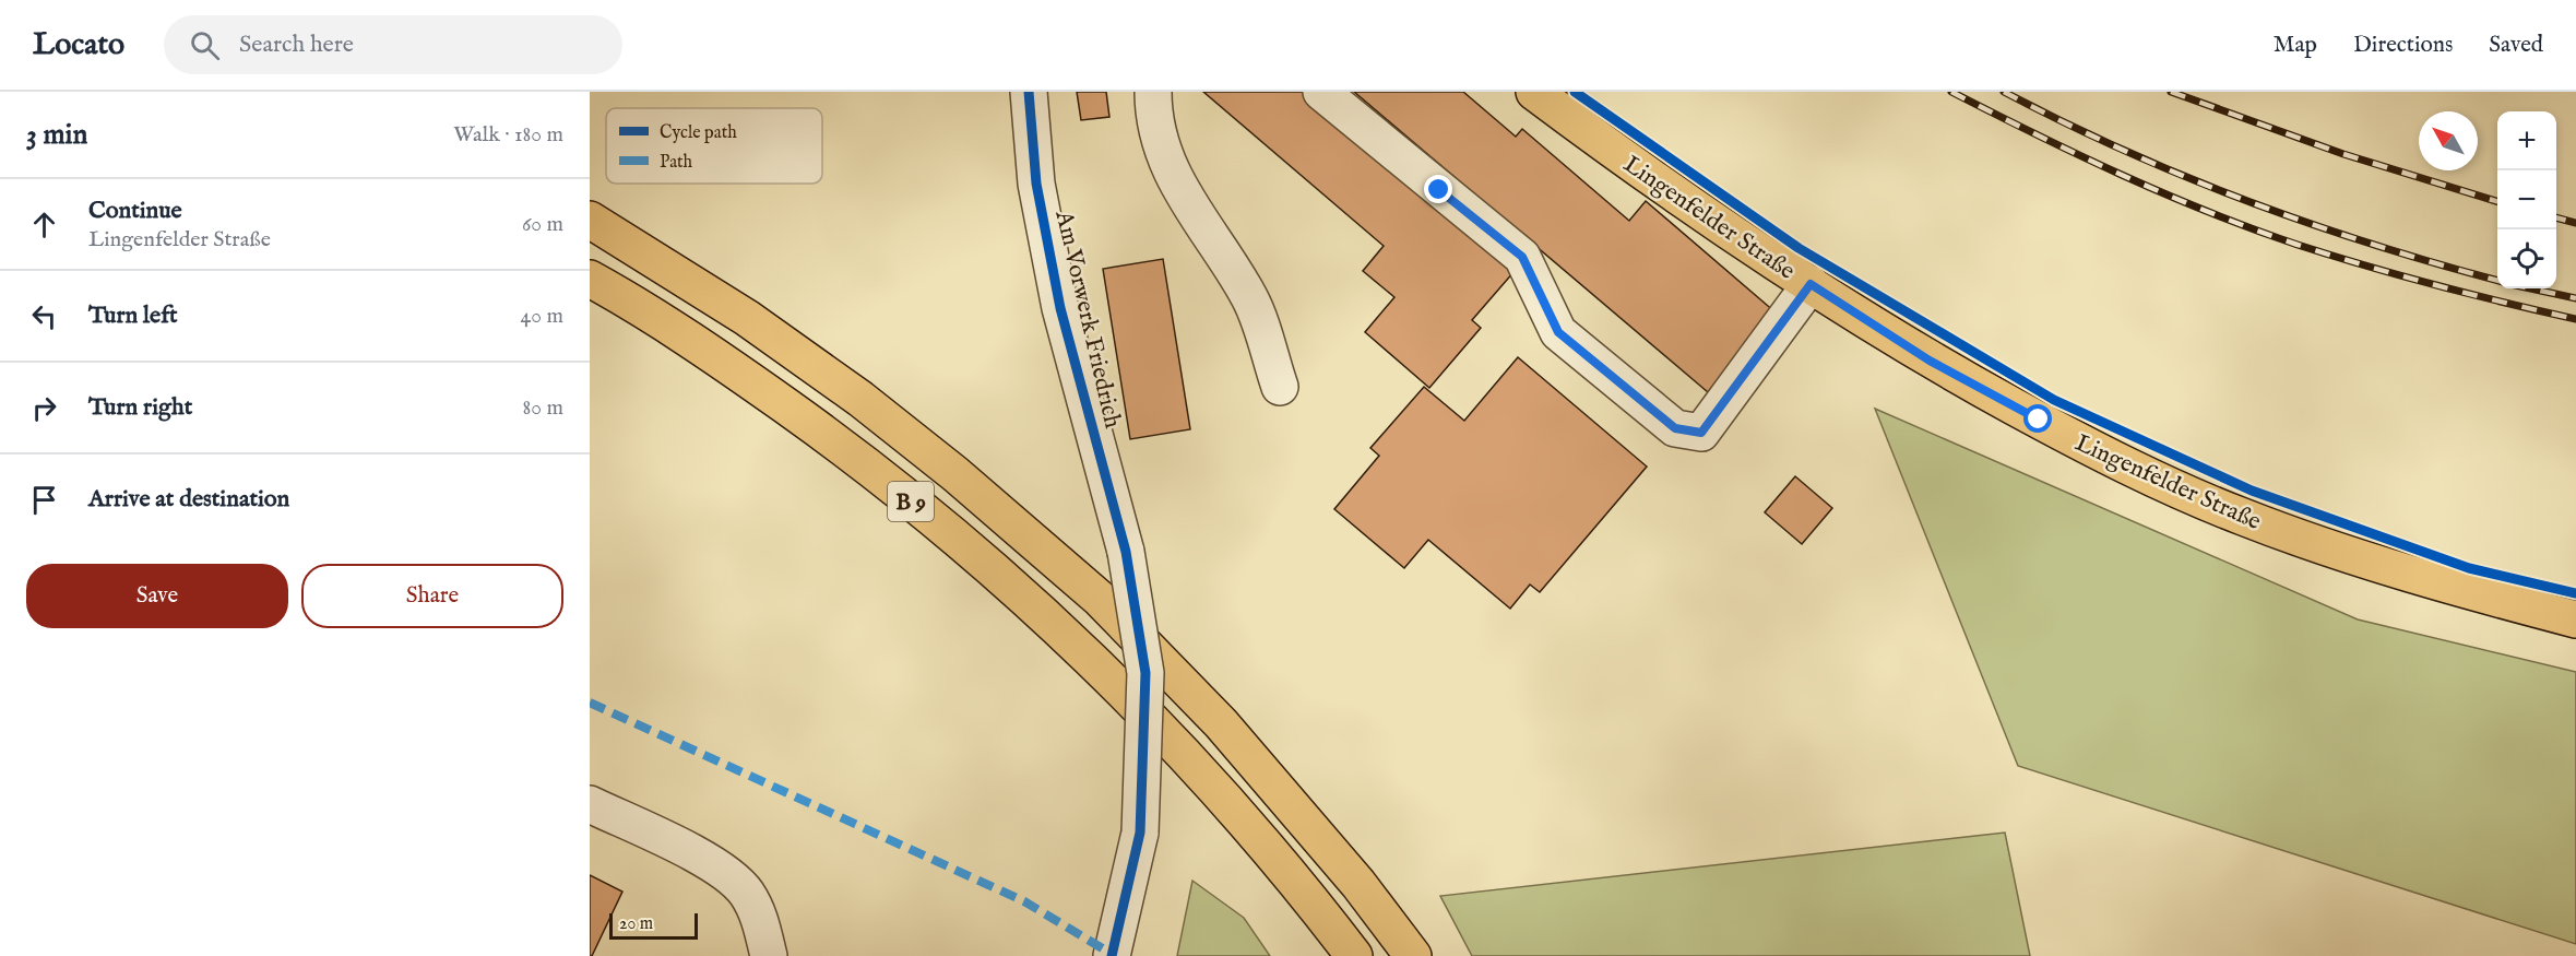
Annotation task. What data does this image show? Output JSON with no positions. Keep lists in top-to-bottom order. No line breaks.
{"streets":{"main road":["Lingenfelder Straße","B 9"],"street":["Am Vorwerk Friedrich"]},"legend":["Cycle path","Path"],"scale_bar":"20 m","north":"top left","page":{"header":"Locato","search":"Search here","nav":["Map","Directions","Saved"],"heading":["3 min","Walk · 180 m"],"map_buttons":["+","−"],"list":[["Continue","Lingenfelder Straße","60 m"],["Turn left","40 m"],["Turn right","80 m"],"Arrive at destination"],"buttons":["Save","Share"],"scale":"20 m"}}
